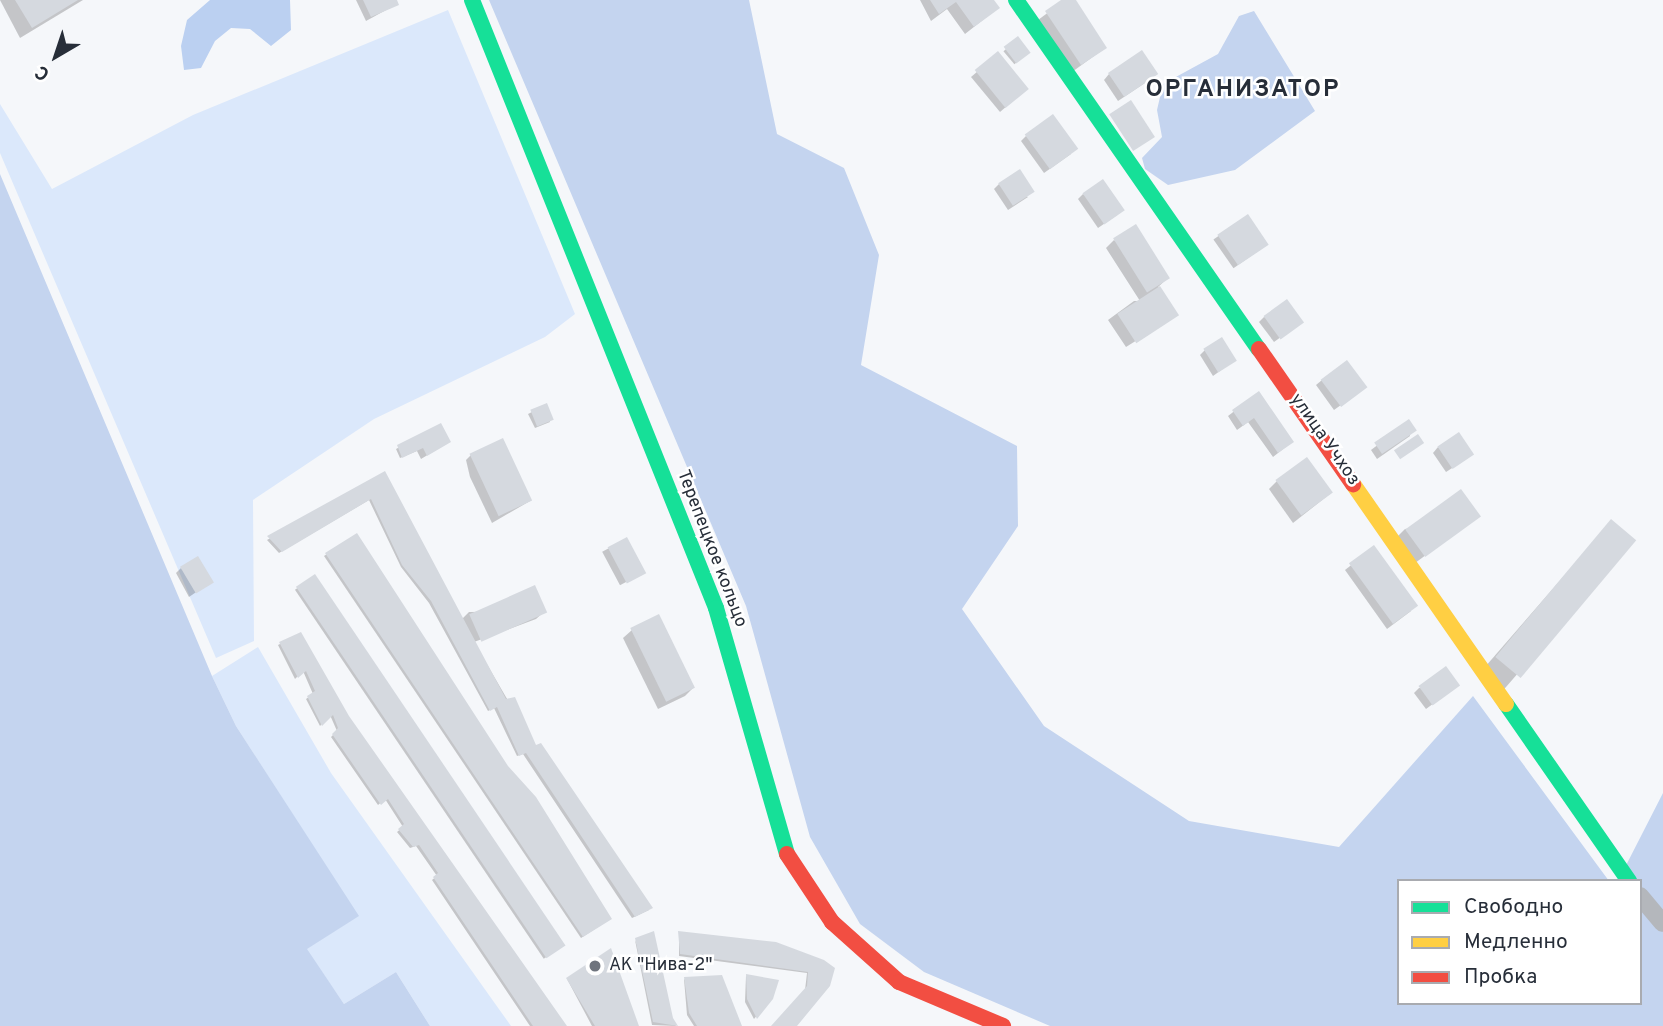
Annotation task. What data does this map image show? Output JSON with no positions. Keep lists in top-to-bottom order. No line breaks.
{"streets":{"street":["улица Учхоз","Терепецкое кольцо"]},"districts":["ОРГАНИЗАТОР"],"places":["АК \"Нива-2\""],"legend":["Свободно","Медленно","Пробка"],"north":"bottom left"}
